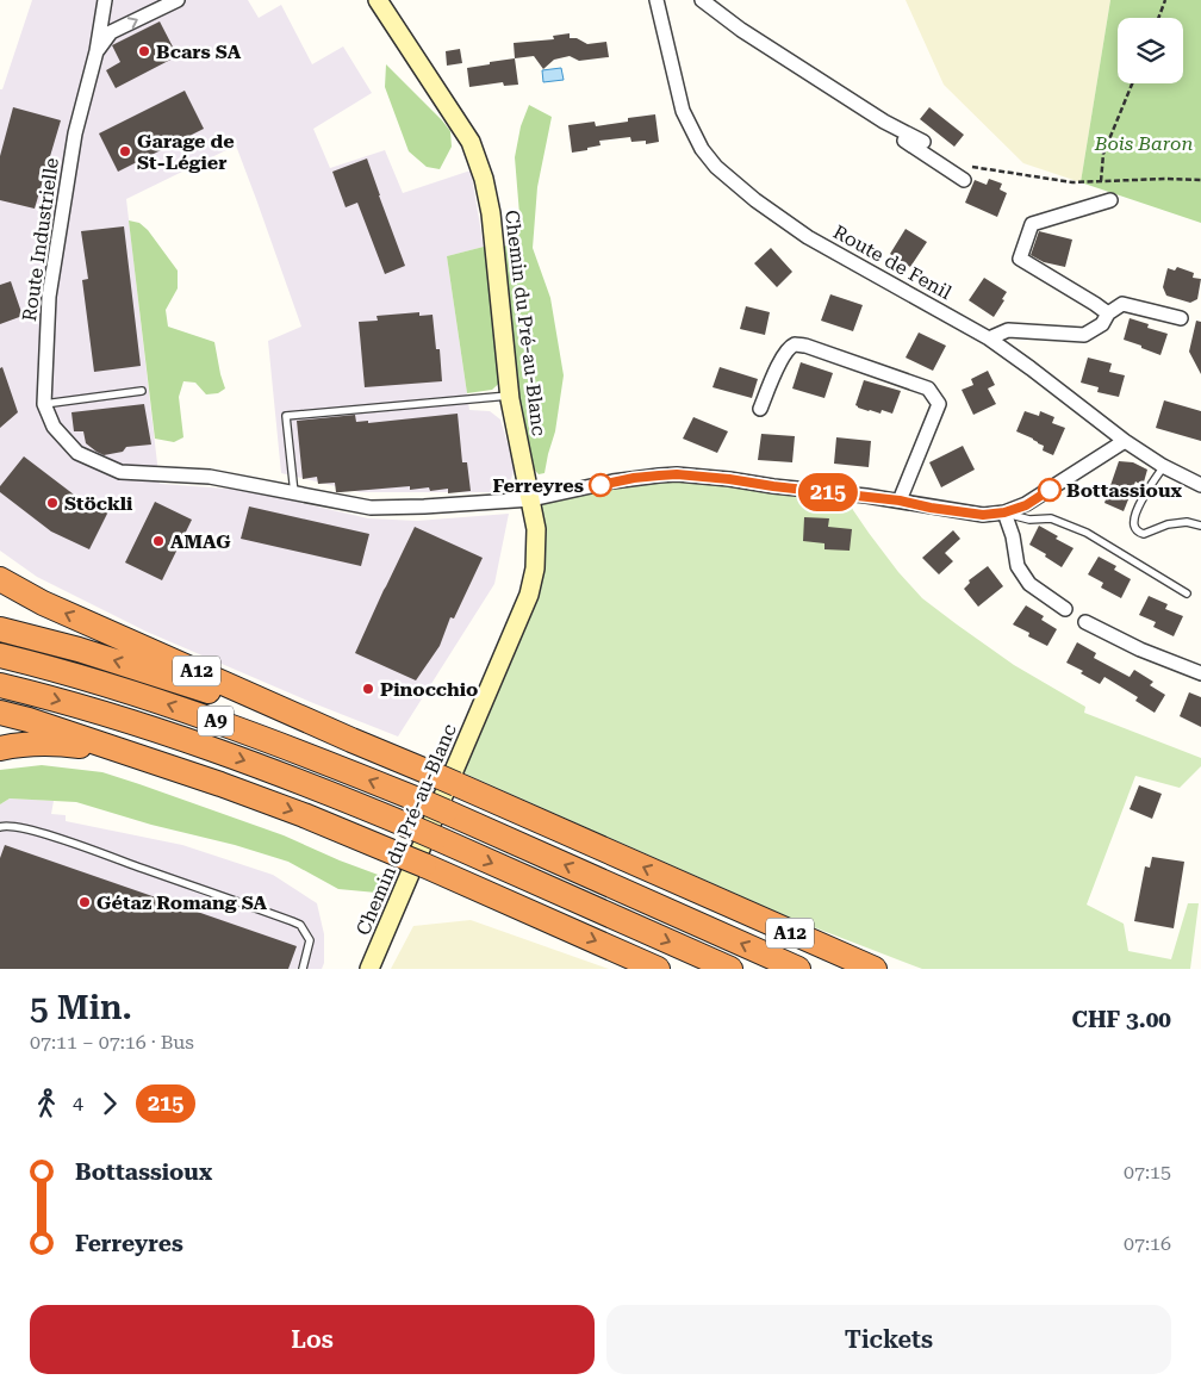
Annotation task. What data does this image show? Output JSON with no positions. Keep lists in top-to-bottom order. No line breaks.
{"streets":{"highway":["A12","A9"],"street":["Route Industrielle","Route de Fenil","Chemin du Pré-au-Blanc"]},"crossings":[["Route Industrielle","Route de Fenil"],["Route Industrielle","Chemin du Pré-au-Blanc"]],"parks":["Bois Baron"],"places":["Bcars SA","Garage de St-Légier","Ferreyres","Bottassioux","Stöckli","AMAG","Pinocchio","Gétaz Romang SA"],"lines":["bus line 215"],"page":{"on_map":"215","heading":["5 Min.","07:11 – 07:16 · Bus","CHF 3.00"],"legs":["4","215"],"list":[{"name":"Bottassioux","value":"07:15"},{"name":"Ferreyres","value":"07:16"}],"buttons":["Los","Tickets"]}}
